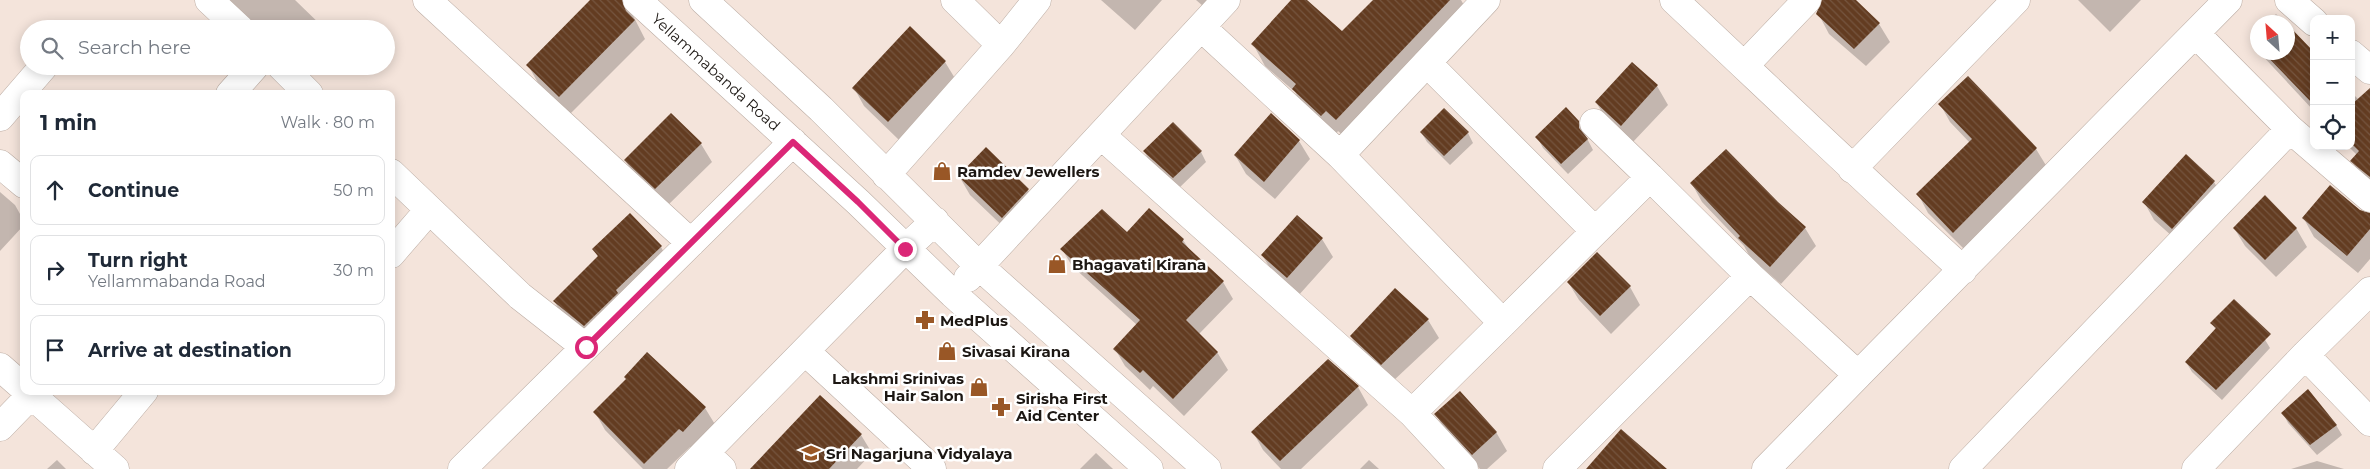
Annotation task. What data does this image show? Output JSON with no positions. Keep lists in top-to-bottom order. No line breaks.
{"streets":{"street":["Yellammabanda Road"]},"places":{"shop":["Ramdev Jewellers","Bhagavati Kirana","Sivasai Kirana","Lakshmi Srinivas Hair Salon"],"pharmacy":["MedPlus","Sirisha First Aid Center"],"school or university":["Sri Nagarjuna Vidyalaya"]},"north":"top left","page":{"map_buttons":["+","−"],"search":"Search here","heading":["1 min","Walk · 80 m"],"list":[["Continue","50 m"],["Turn right","Yellammabanda Road","30 m"],"Arrive at destination"]}}
